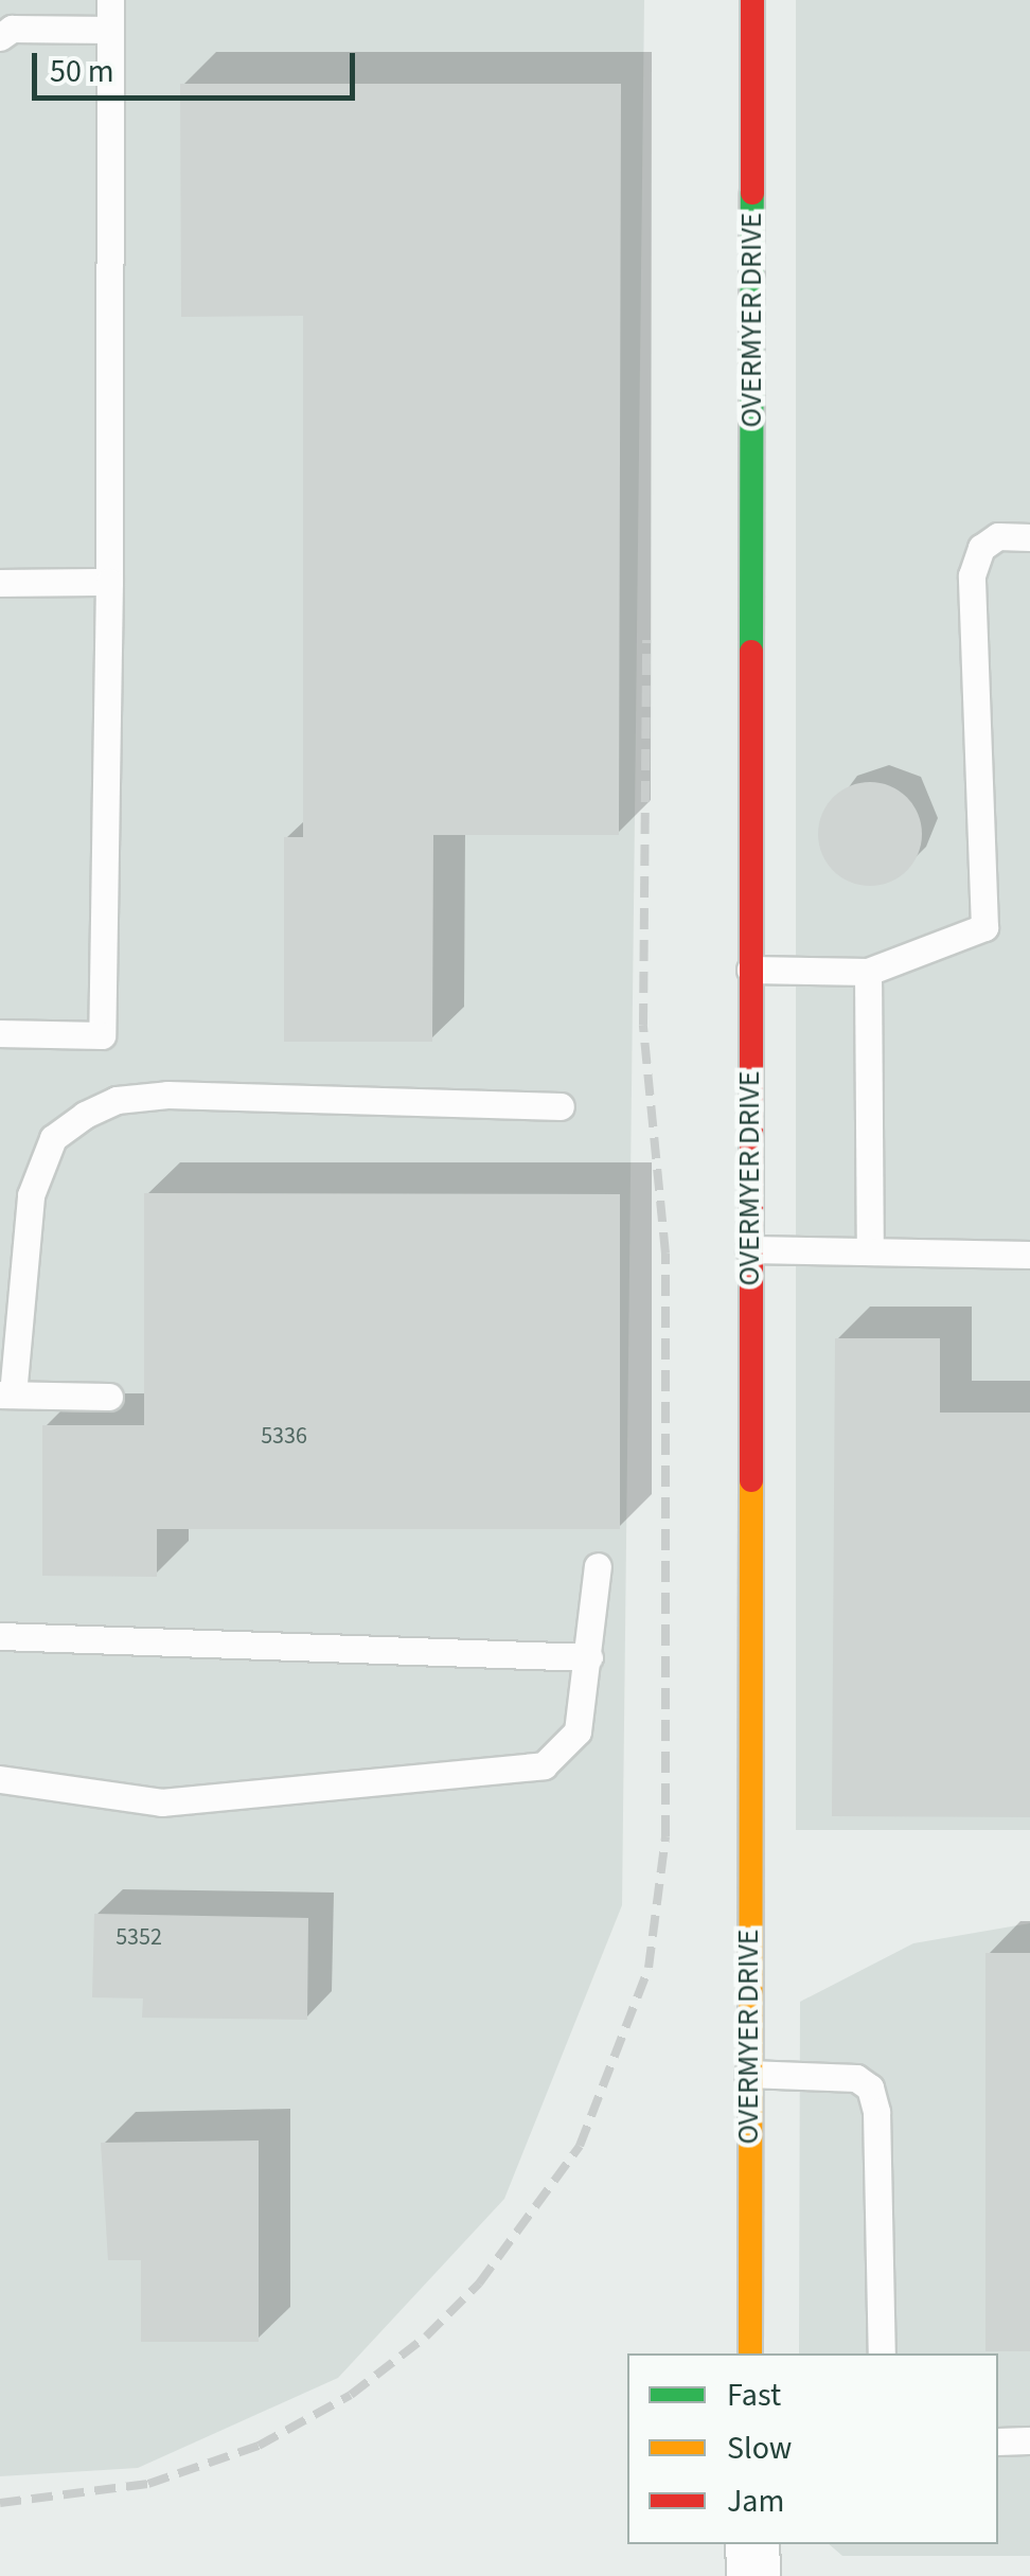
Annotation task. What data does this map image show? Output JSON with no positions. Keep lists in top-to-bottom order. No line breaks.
{"streets":{"street":["OVERMYER DRIVE"]},"house_numbers":["5336","5352"],"legend":["Fast","Slow","Jam"],"scale_bar":"50 m"}
